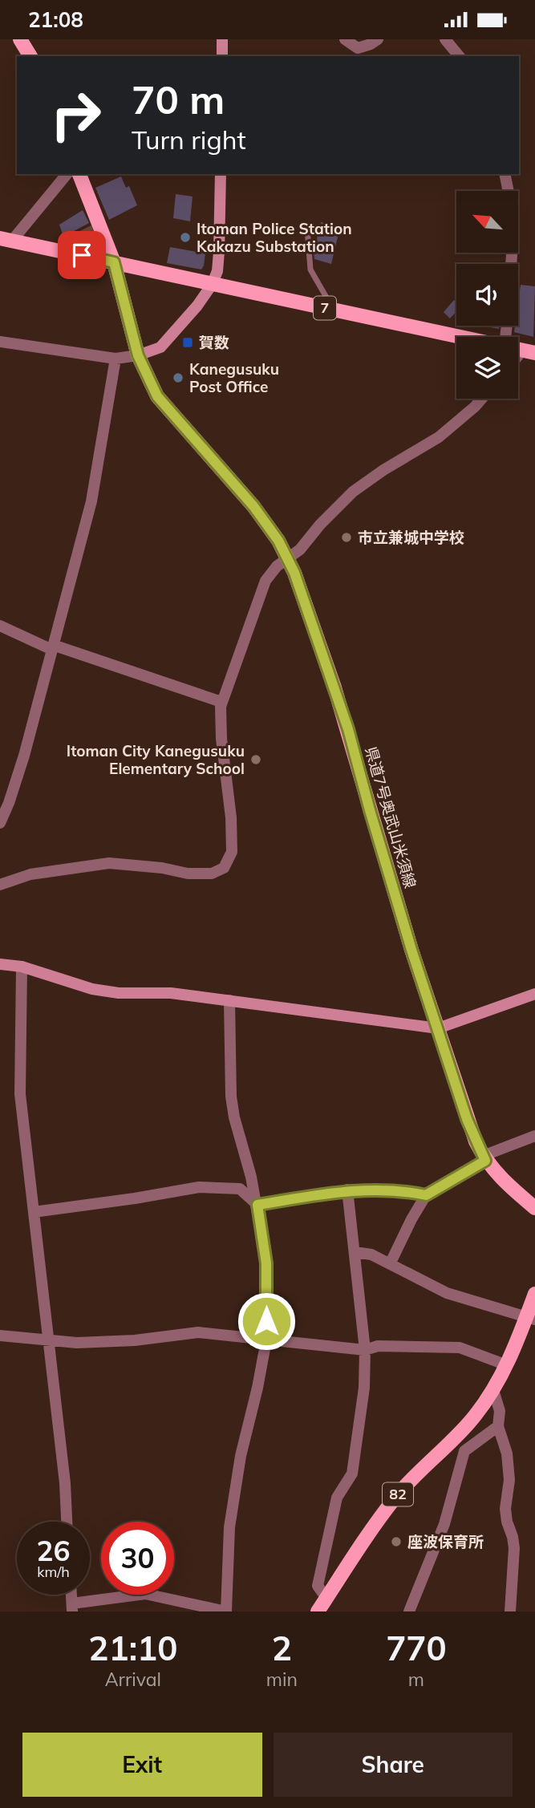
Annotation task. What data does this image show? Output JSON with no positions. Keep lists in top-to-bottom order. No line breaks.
{"streets":{"main road":["7","県道7号奥武山米須線","82"]},"crossings":[["7","県道7号奥武山米須線"]],"places":{"other":["Itoman Police Station Kakazu Substation","Kanegusuku Post Office","市立兼城中学校","Itoman City Kanegusuku Elementary School","座波保育所"],"transit":["賀数"]},"north":"top left","page":{"status":"21:08","turn":["70 m","Turn right"],"speed":"26 km/h","limit":"30","eta":["21:10","Arrival","2","min","770","m"],"buttons":["Exit","Share"]}}
